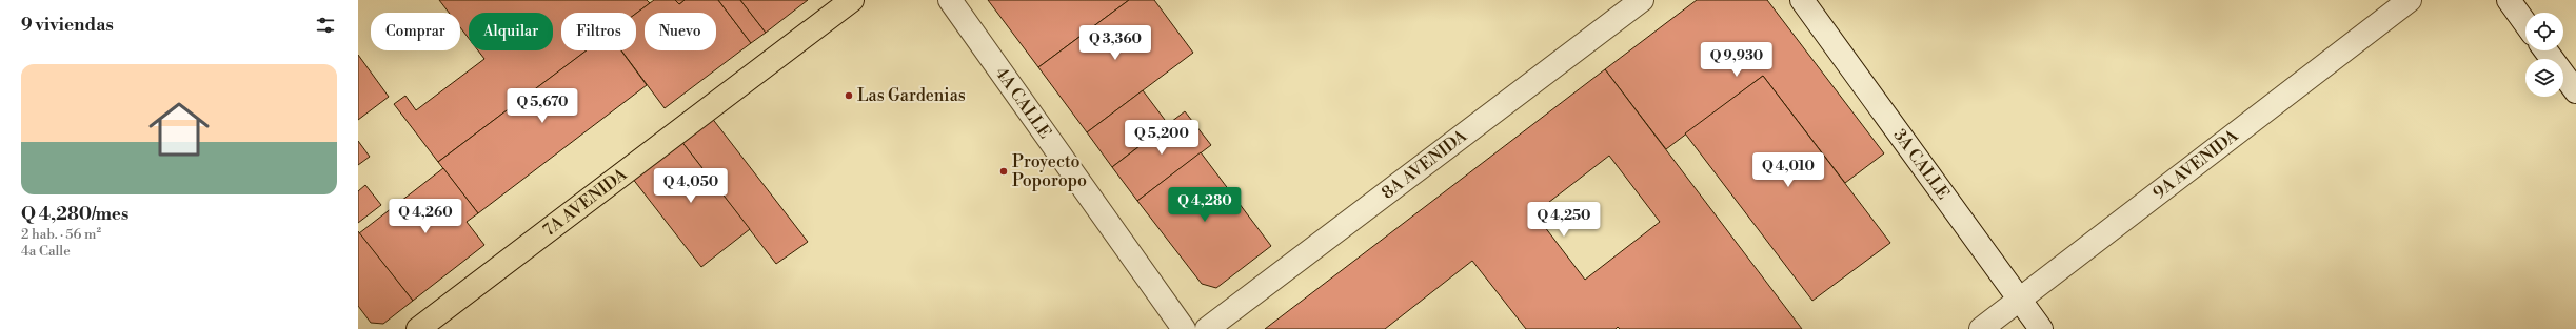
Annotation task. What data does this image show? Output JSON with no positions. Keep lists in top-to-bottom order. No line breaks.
{"streets":{"main road":["7A AVENIDA"],"street":["4A CALLE","3A CALLE","8A AVENIDA","9A AVENIDA"]},"crossings":[["3A CALLE","9A AVENIDA"]],"places":["Las Gardenias","Proyecto Poporopo"],"page":{"heading":"9 viviendas","chip":["Comprar","Alquilar","Filtros","Nuevo"],"price":["Q 3,360","Q 9,930","Q 5,670","Q 5,200","Q 4,010","Q 4,050","Q 4,280","Q 4,260","Q 4,250"],"list":[{"name":"Q 4,280/mes","note":"2 hab. · 56 m² · 4a Calle"}]}}
